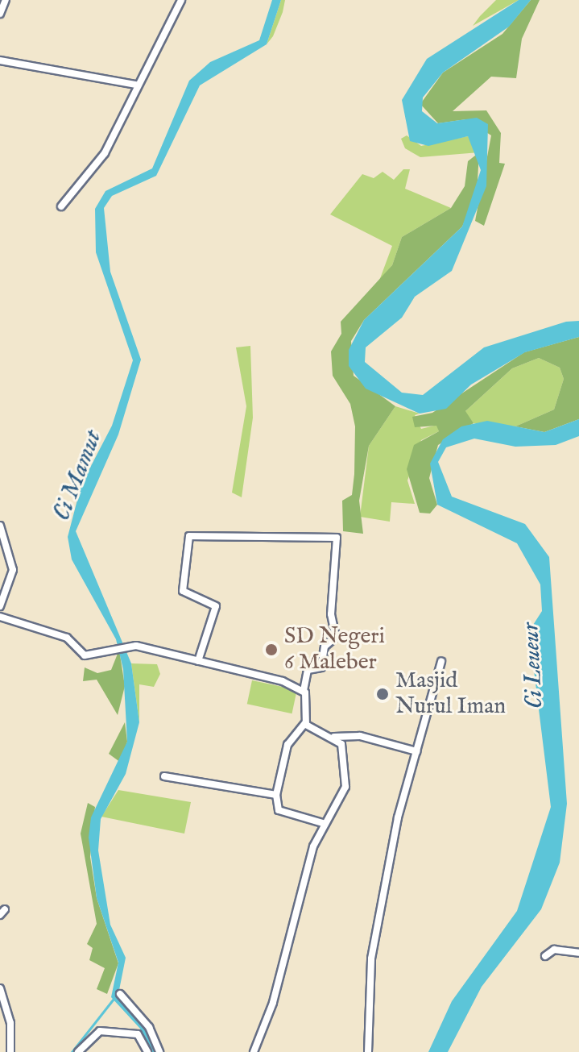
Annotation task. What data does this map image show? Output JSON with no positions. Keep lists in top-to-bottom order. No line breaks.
{"water":["Ci Mamut","Ci Leueur"],"places":["SD Negeri 6 Maleber","Masjid Nurul Iman"]}
